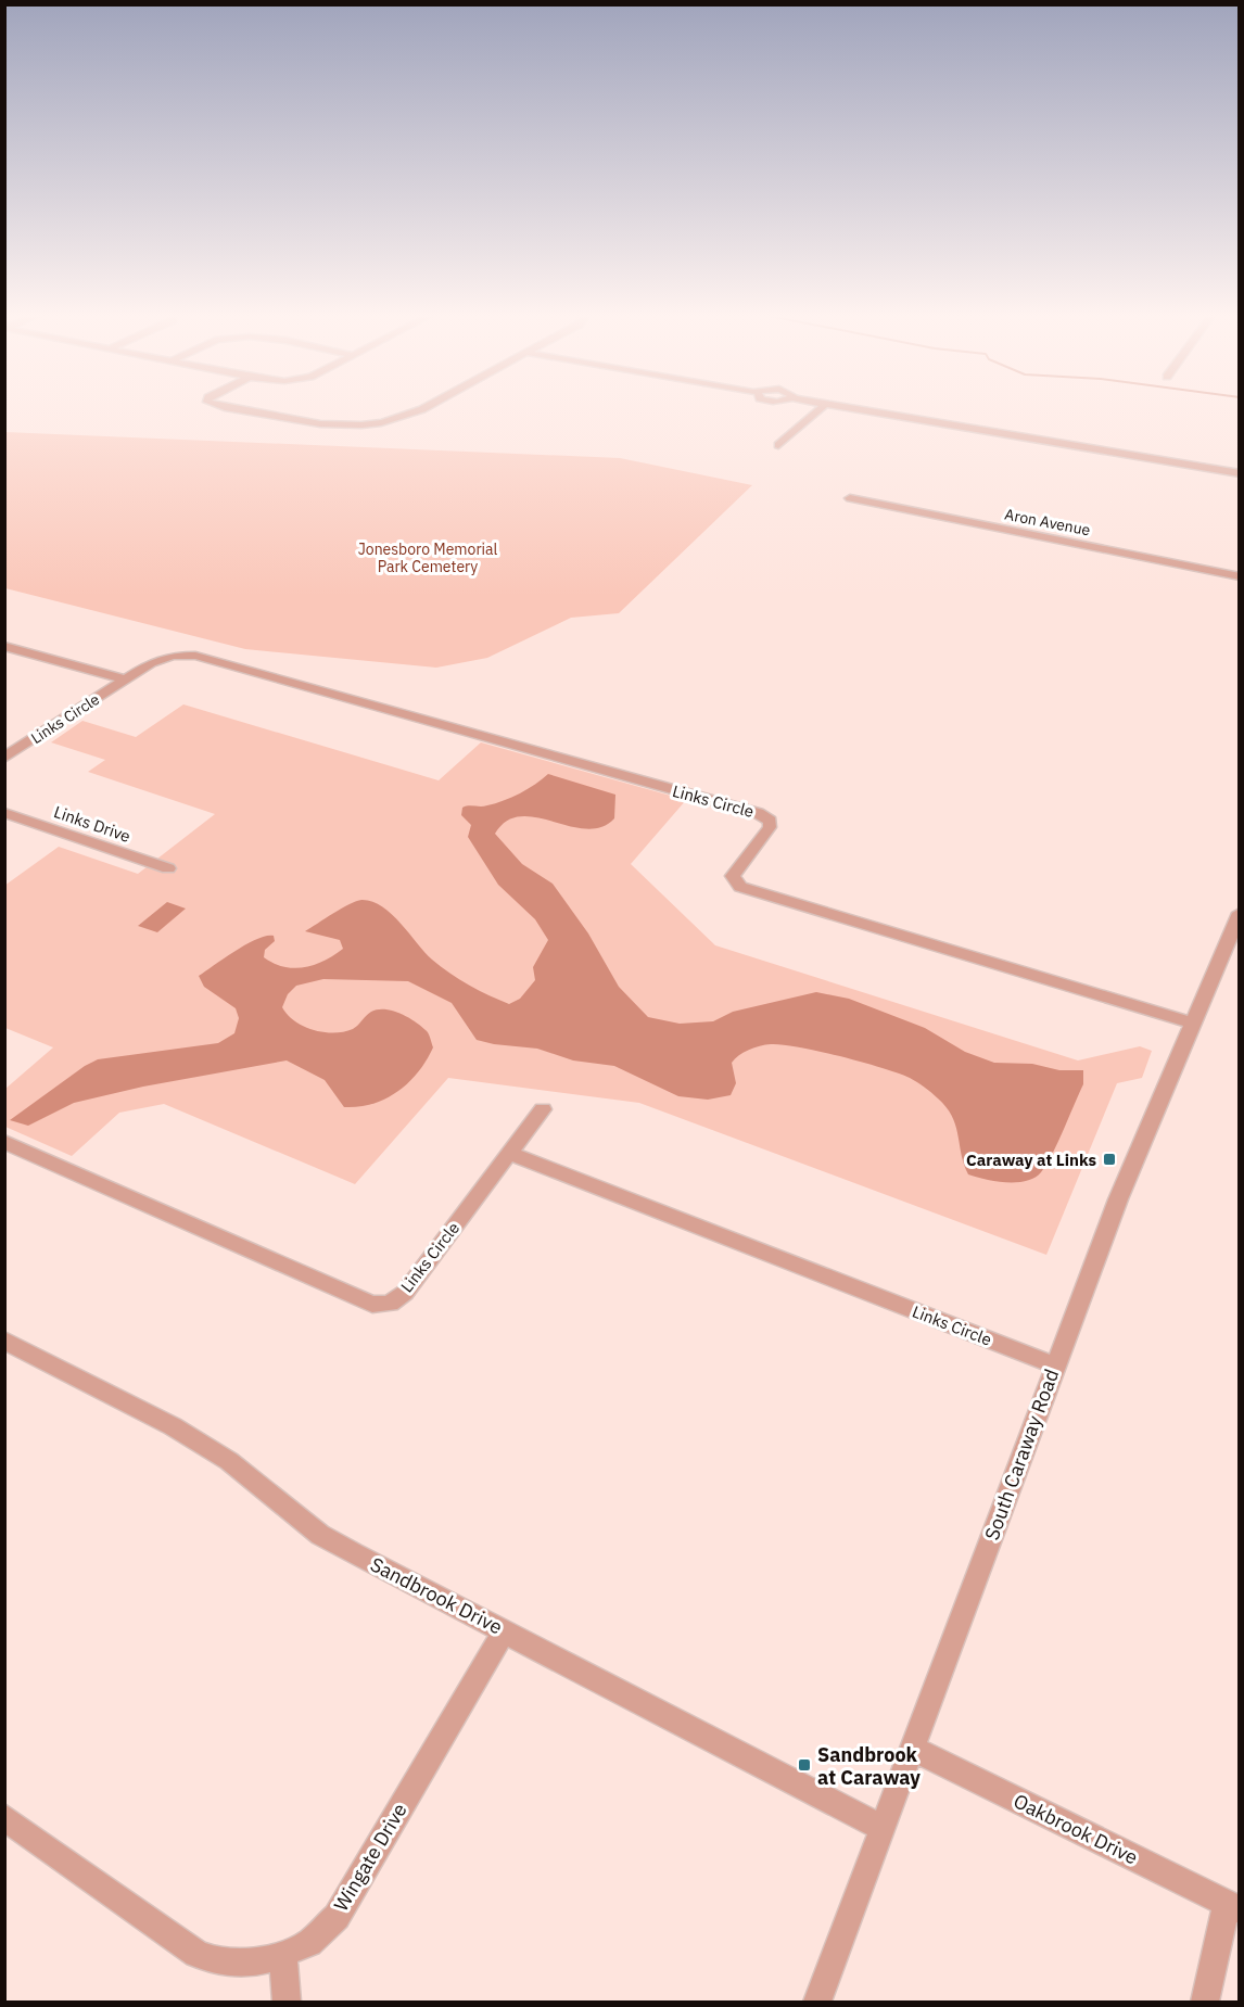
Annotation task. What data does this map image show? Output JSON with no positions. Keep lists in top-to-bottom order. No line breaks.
{"streets":{"street":["Aron Avenue","Links Circle","Links Drive","South Caraway Road","Sandbrook Drive","Oakbrook Drive","Wingate Drive"]},"crossings":[["Links Circle","South Caraway Road"],["South Caraway Road","Sandbrook Drive"],["South Caraway Road","Oakbrook Drive"],["Sandbrook Drive","Wingate Drive"]],"parks":["Jonesboro Memorial Park Cemetery"],"places":{"transit":["Caraway at Links","Sandbrook at Caraway"]}}
